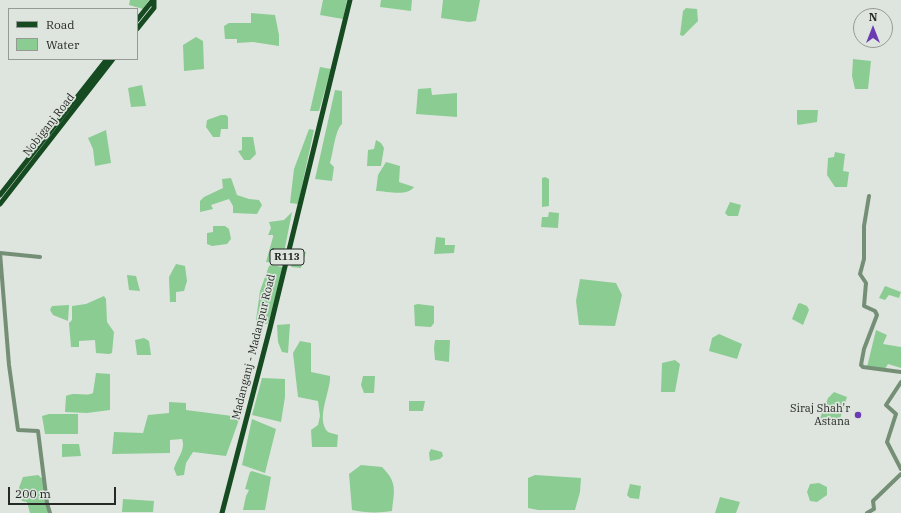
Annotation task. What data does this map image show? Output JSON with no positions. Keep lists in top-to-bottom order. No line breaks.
{"streets":{"main road":["Nobiganj Road","R113","Madanganj - Madanpur Road"]},"places":["Siraj Shah'r Astana"],"legend":["Road","Water"],"scale_bar":"200 m","north":"top"}
